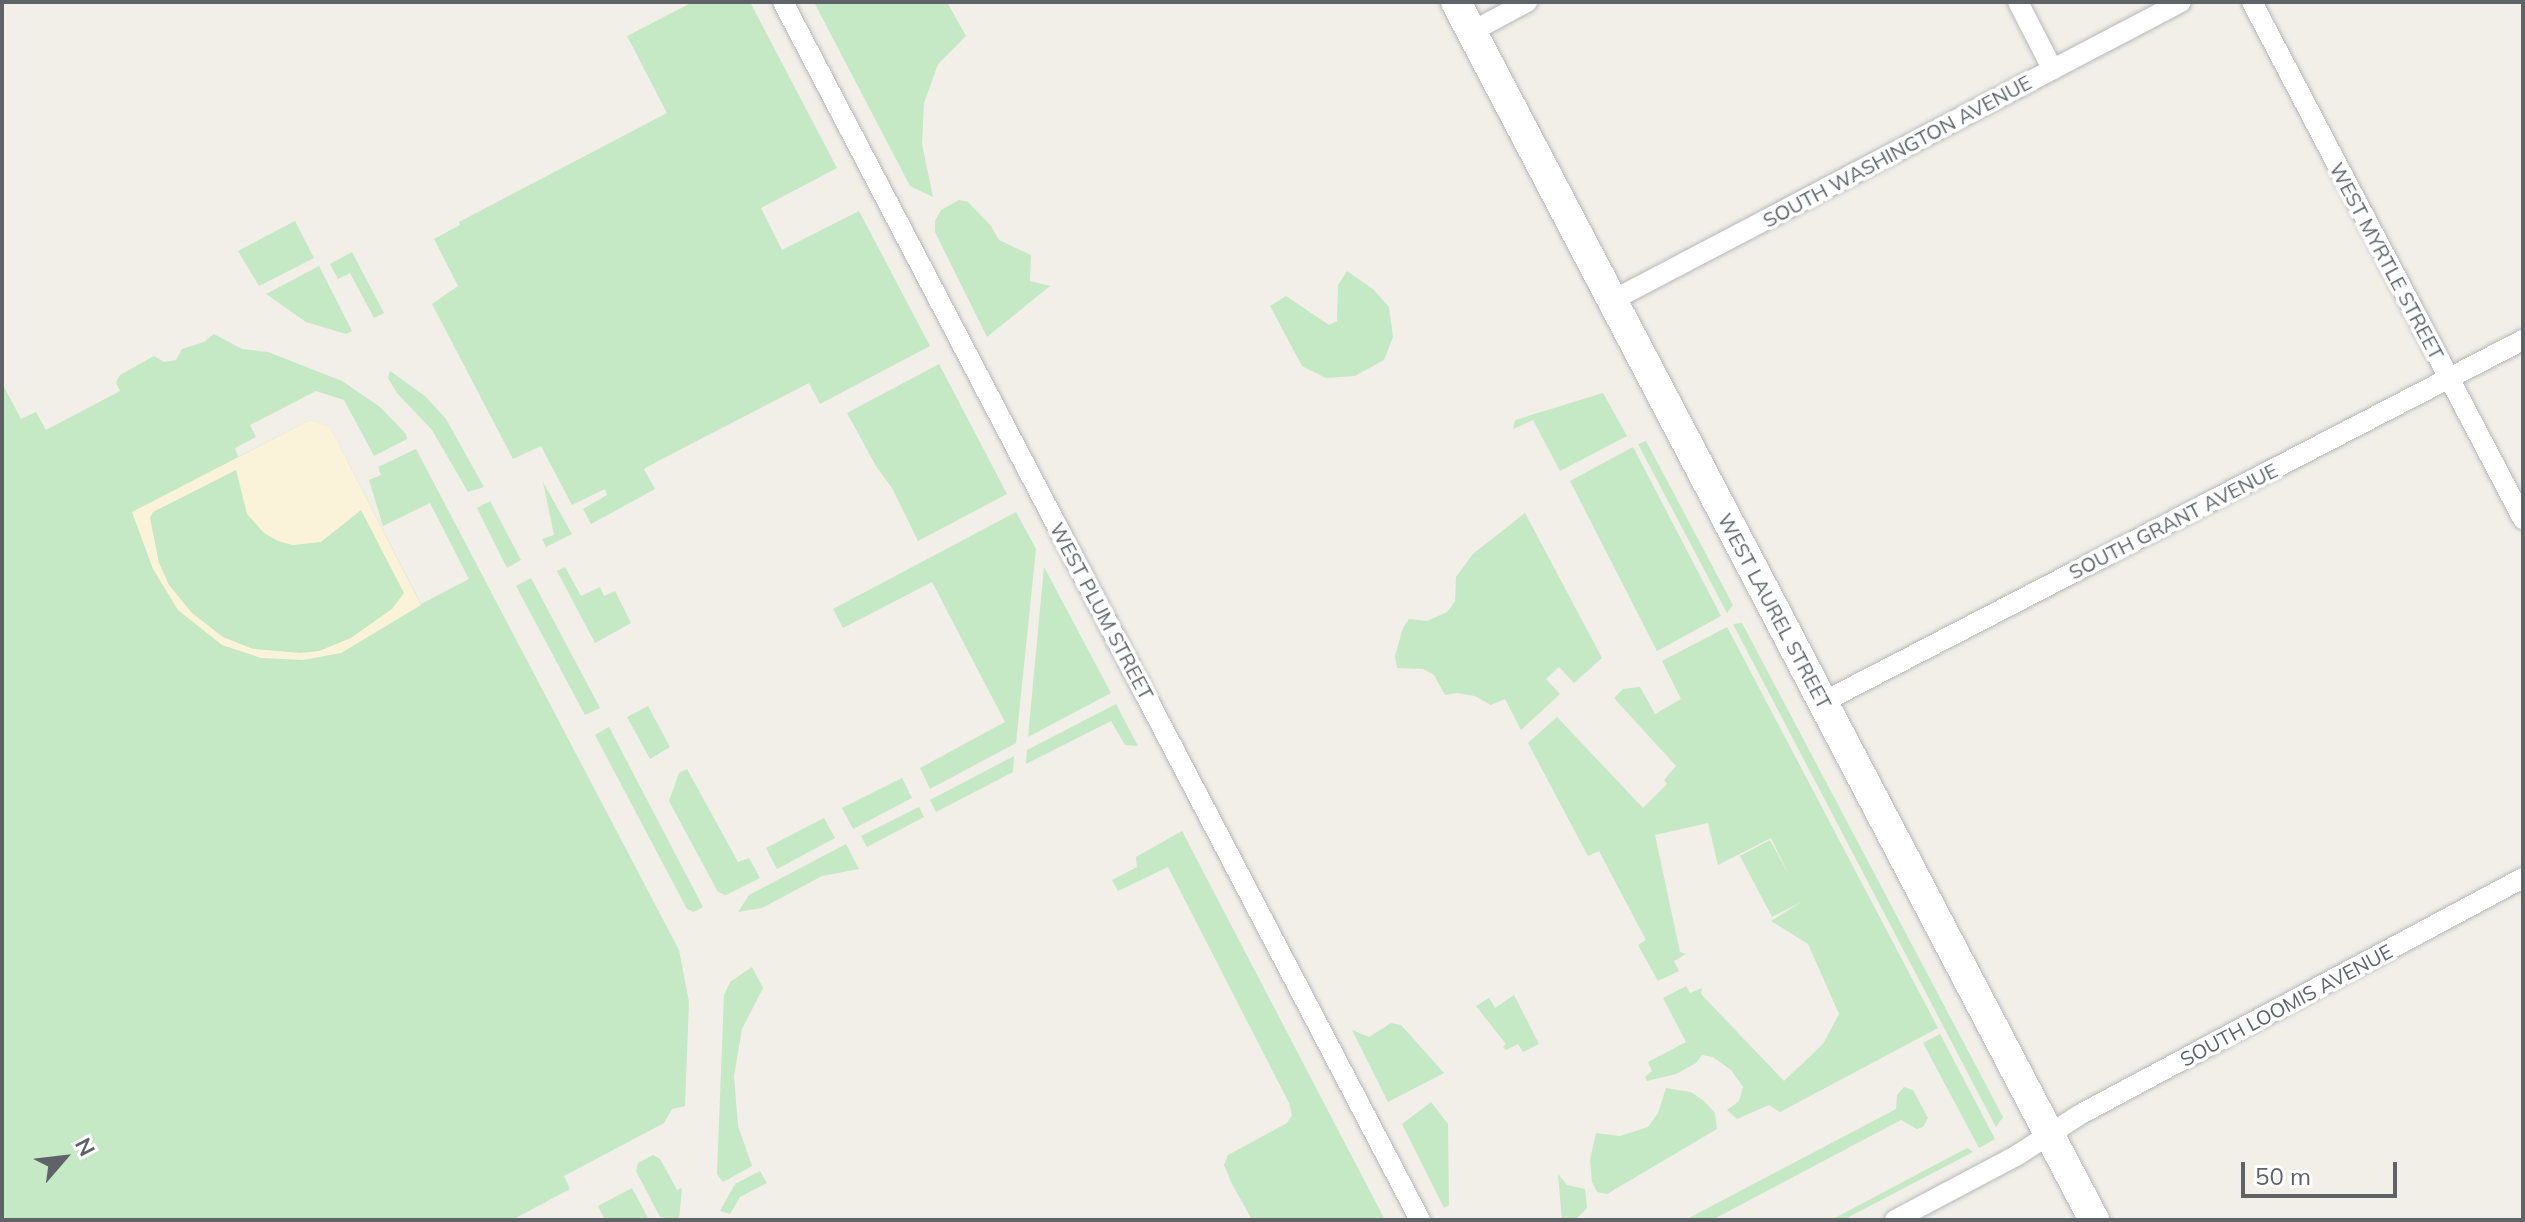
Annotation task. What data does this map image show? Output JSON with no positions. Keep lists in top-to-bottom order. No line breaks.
{"streets":{"main road":["WEST LAUREL STREET"],"street":["SOUTH WASHINGTON AVENUE","WEST MYRTLE STREET","SOUTH GRANT AVENUE","WEST PLUM STREET","SOUTH LOOMIS AVENUE"]},"crossings":[["SOUTH WASHINGTON AVENUE","WEST LAUREL STREET"],["WEST MYRTLE STREET","SOUTH GRANT AVENUE"],["SOUTH GRANT AVENUE","WEST LAUREL STREET"],["WEST LAUREL STREET","SOUTH LOOMIS AVENUE"]],"scale_bar":"50 m","north":"top right"}
